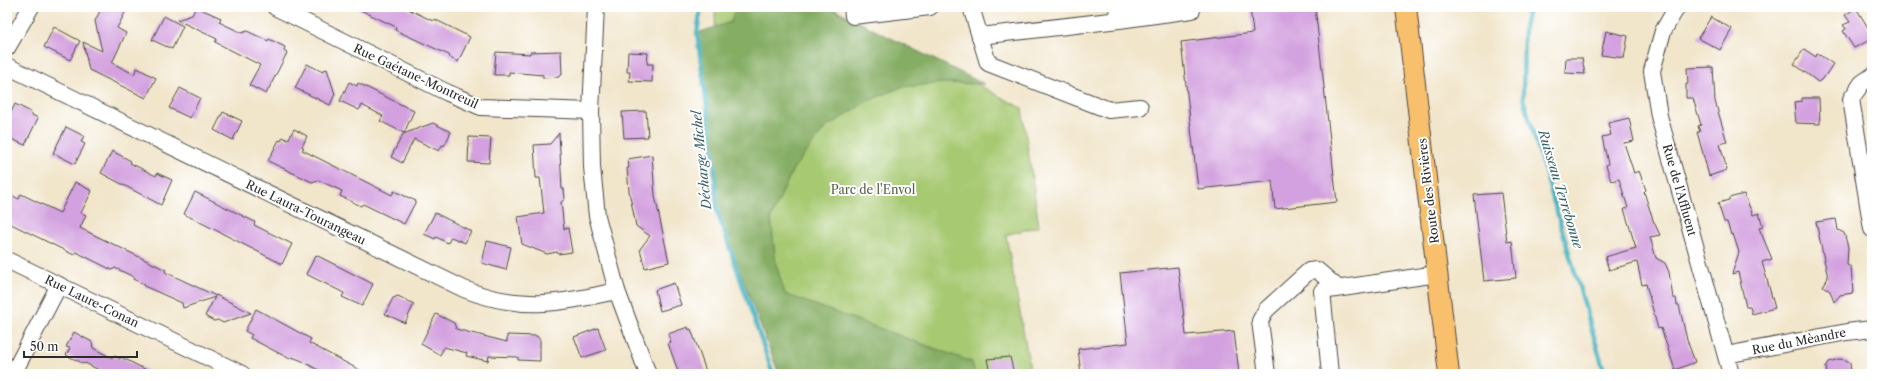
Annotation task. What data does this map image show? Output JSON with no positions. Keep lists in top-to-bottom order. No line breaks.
{"streets":{"main road":["Route des Rivières"],"street":["Rue Gaétane-Montreuil","Rue de l'Affluent","Rue Laura-Tourangeau","Rue Laure-Conan","Rue du Mèandre"]},"crossings":[["Rue de l'Affluent","Rue du Mèandre"]],"water":["Décharge Michel","Ruisseau Terrebonne"],"parks":["Parc de l'Envol"],"scale_bar":"50 m"}
